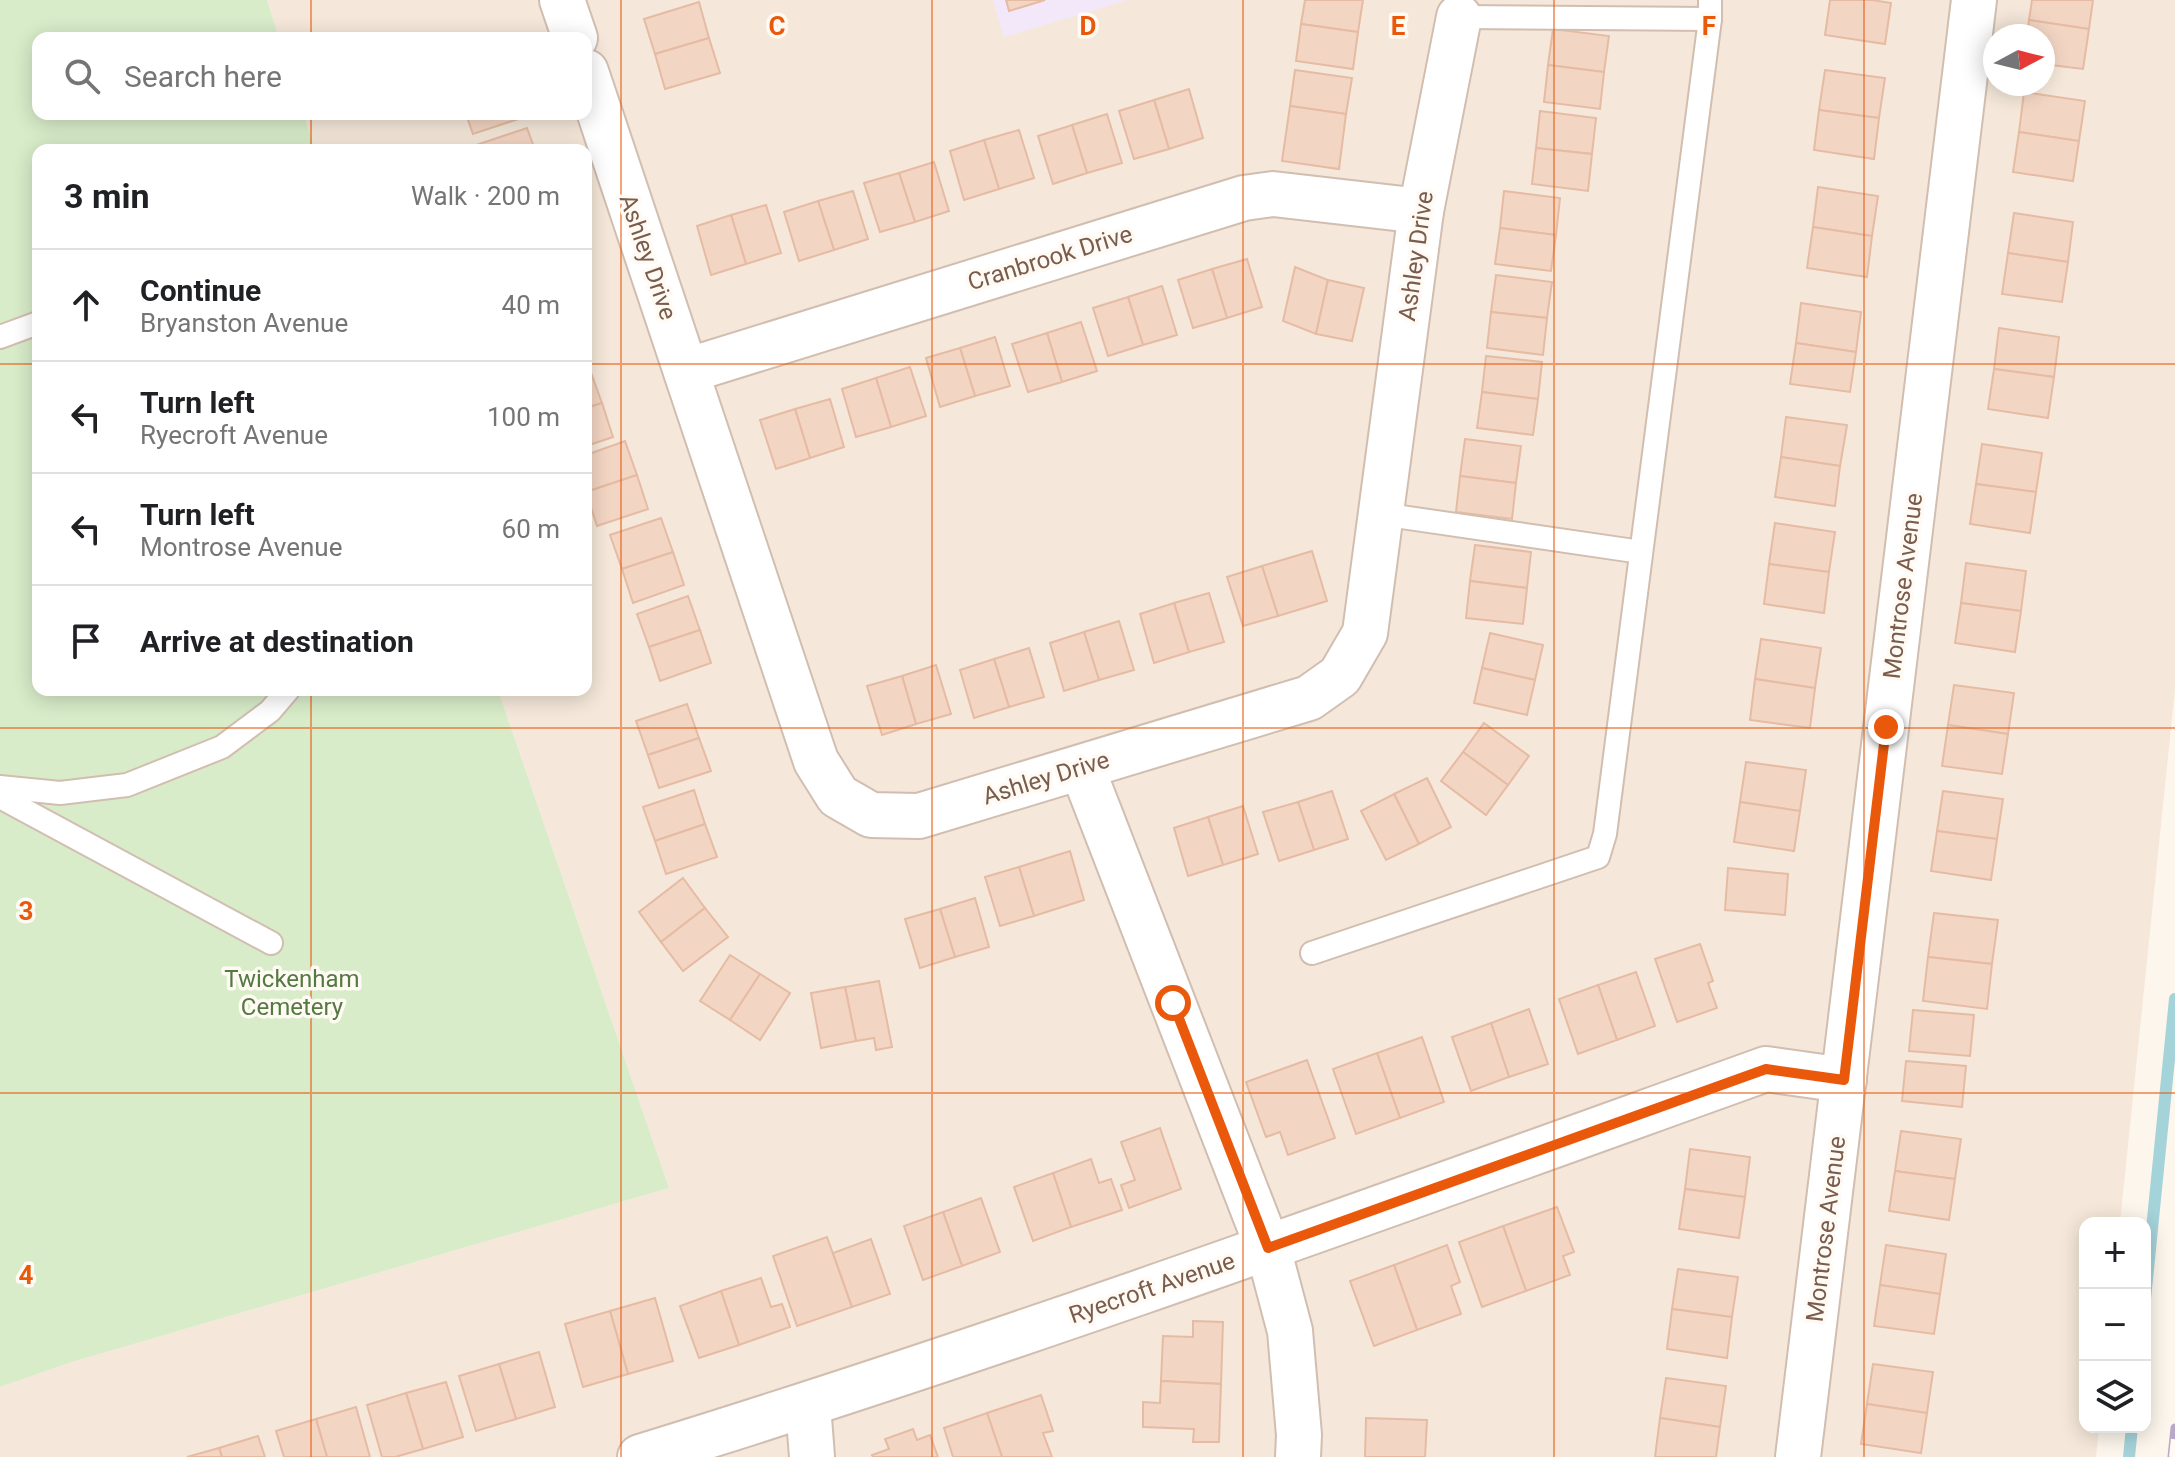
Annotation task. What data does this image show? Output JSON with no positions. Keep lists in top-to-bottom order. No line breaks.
{"streets":{"street":["Ashley Drive","Cranbrook Drive","Montrose Avenue","Ryecroft Avenue"]},"crossings":[["Ashley Drive","Cranbrook Drive"],["Montrose Avenue","Ryecroft Avenue"]],"parks":["Twickenham Cemetery"],"north":"right","page":{"search":"Search here","heading":["3 min","Walk · 200 m"],"list":[["Continue","Bryanston Avenue","40 m"],["Turn left","Ryecroft Avenue","100 m"],["Turn left","Montrose Avenue","60 m"],"Arrive at destination"],"map_buttons":["+","−"]},"grid":{"columns":["C","D","E","F"],"rows":["3","4"]}}
